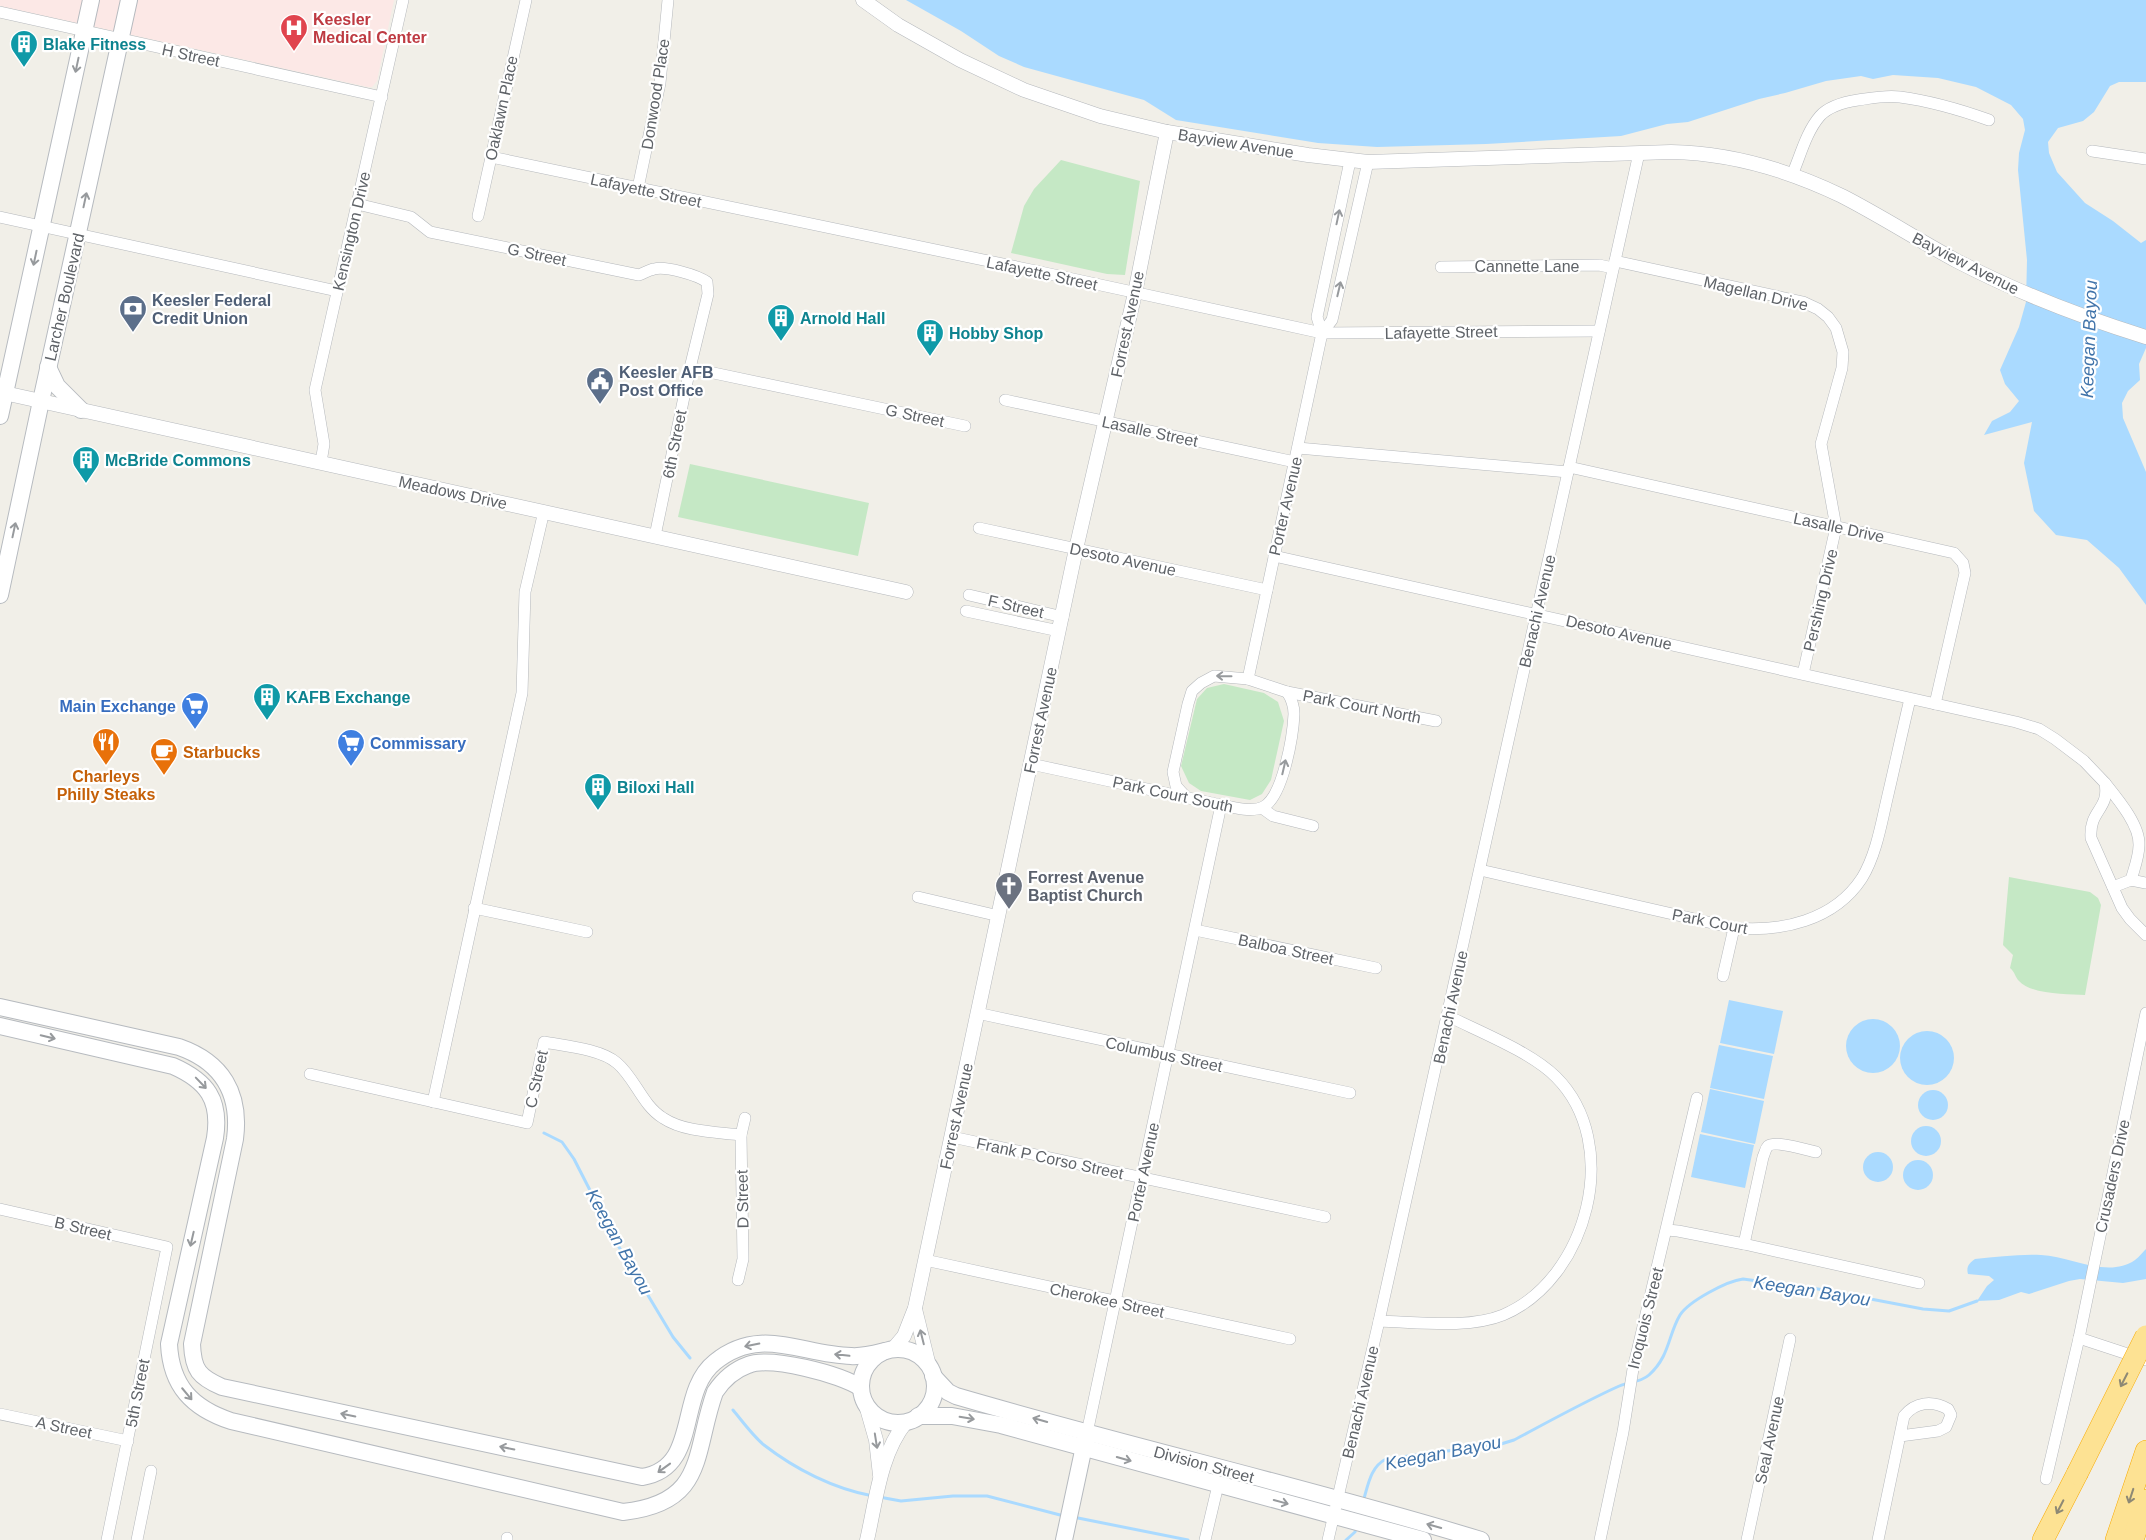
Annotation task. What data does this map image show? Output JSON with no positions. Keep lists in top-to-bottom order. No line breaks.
{"streets":{"main road":["Larcher Boulevard","Porter Avenue","Division Street"],"street":["H Street","Donwood Place","Oaklawn Place","Bayview Avenue","Lafayette Street","Kensington Drive","G Street","Cannette Lane","Magellan Drive","Forrest Avenue","Lasalle Street","6th Street","Meadows Drive","Lasalle Drive","Desoto Avenue","Pershing Drive","F Street","Benachi Avenue","Park Court North","Park Court South","Park Court","Balboa Street","Columbus Street","C Street","Frank P Corso Street","Crusaders Drive","D Street","B Street","Cherokee Street","Iroquois Street","5th Street","A Street","Seal Avenue"]},"crossings":[["H Street","Kensington Drive"],["H Street","Larcher Boulevard"],["Donwood Place","Lafayette Street"],["Oaklawn Place","Lafayette Street"],["Bayview Avenue","Forrest Avenue"],["Bayview Avenue","Porter Avenue"],["Bayview Avenue","Benachi Avenue"],["Lafayette Street","Forrest Avenue"],["Lafayette Street","Porter Avenue"],["Lafayette Street","Benachi Avenue"],["Kensington Drive","G Street"],["Kensington Drive","Meadows Drive"],["G Street","6th Street"],["Cannette Lane","Magellan Drive"],["Cannette Lane","Benachi Avenue"],["Magellan Drive","Lasalle Drive"],["Magellan Drive","Pershing Drive"],["Magellan Drive","Benachi Avenue"],["Larcher Boulevard","Meadows Drive"],["Forrest Avenue","Lasalle Street"],["Forrest Avenue","Desoto Avenue"],["Forrest Avenue","F Street"],["Forrest Avenue","Park Court South"],["Forrest Avenue","Columbus Street"],["Forrest Avenue","Frank P Corso Street"],["Forrest Avenue","Cherokee Street"],["Forrest Avenue","Division Street"],["Lasalle Street","Porter Avenue"],["6th Street","Meadows Drive"],["Porter Avenue","Desoto Avenue"],["Porter Avenue","Park Court North"],["Porter Avenue","Park Court South"],["Porter Avenue","Balboa Street"],["Porter Avenue","Columbus Street"],["Porter Avenue","Frank P Corso Street"],["Porter Avenue","Cherokee Street"],["Porter Avenue","Division Street"],["Lasalle Drive","Desoto Avenue"],["Lasalle Drive","Pershing Drive"],["Lasalle Drive","Benachi Avenue"],["Desoto Avenue","Pershing Drive"],["Desoto Avenue","Benachi Avenue"],["Desoto Avenue","Park Court"],["Benachi Avenue","Park Court"],["Benachi Avenue","Division Street"],["Park Court North","Park Court South"],["C Street","D Street"],["B Street","5th Street"],["5th Street","A Street"]],"water":["Keegan Bayou"],"places":{"hospital":["Keesler Medical Center"],"building":["Blake Fitness","Arnold Hall","Hobby Shop","McBride Commons","KAFB Exchange","Biloxi Hall"],"bank":["Keesler Federal Credit Union"],"public building":["Keesler AFB Post Office"],"supermarket":["Main Exchange","Commissary"],"restaurant":["Charleys Philly Steaks"],"cafe":["Starbucks"],"church":["Forrest Avenue Baptist Church"]}}
